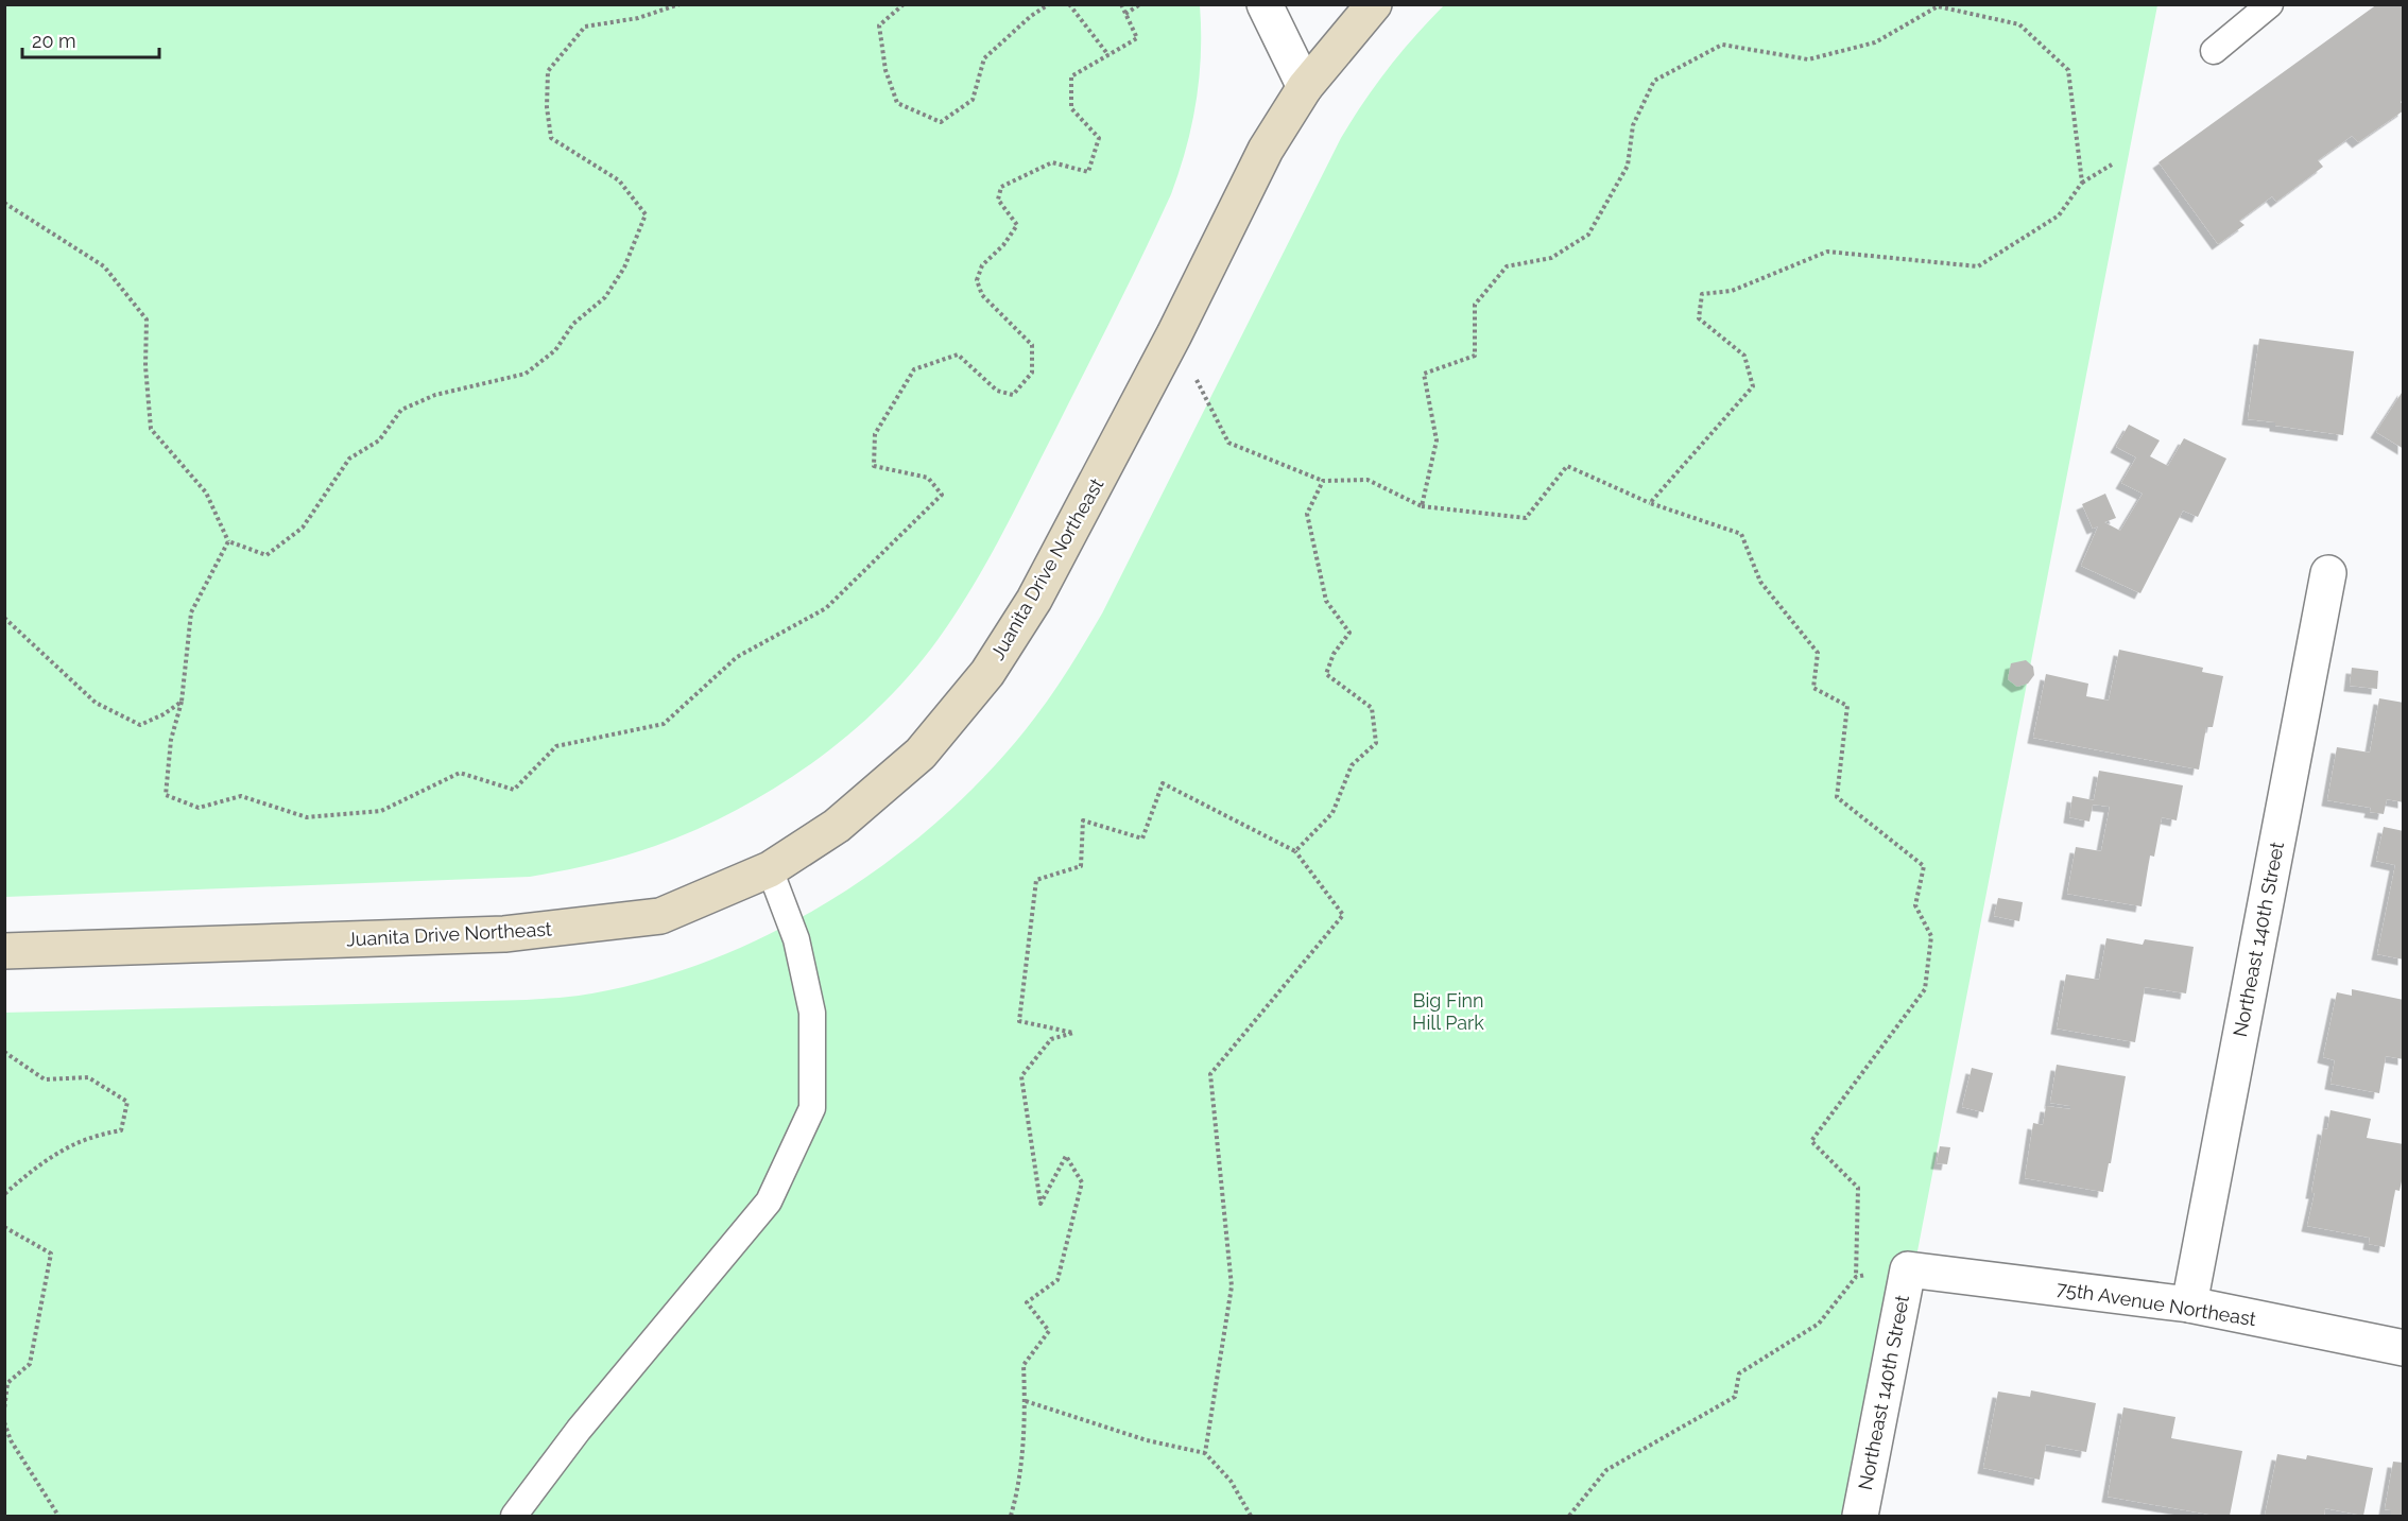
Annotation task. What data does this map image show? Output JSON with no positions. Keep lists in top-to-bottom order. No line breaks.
{"streets":{"main road":["Juanita Drive Northeast"],"street":["Northeast 140th Street","75th Avenue Northeast"]},"crossings":[["Northeast 140th Street","75th Avenue Northeast"]],"parks":["Big Finn Hill Park"],"scale_bar":"20 m"}
